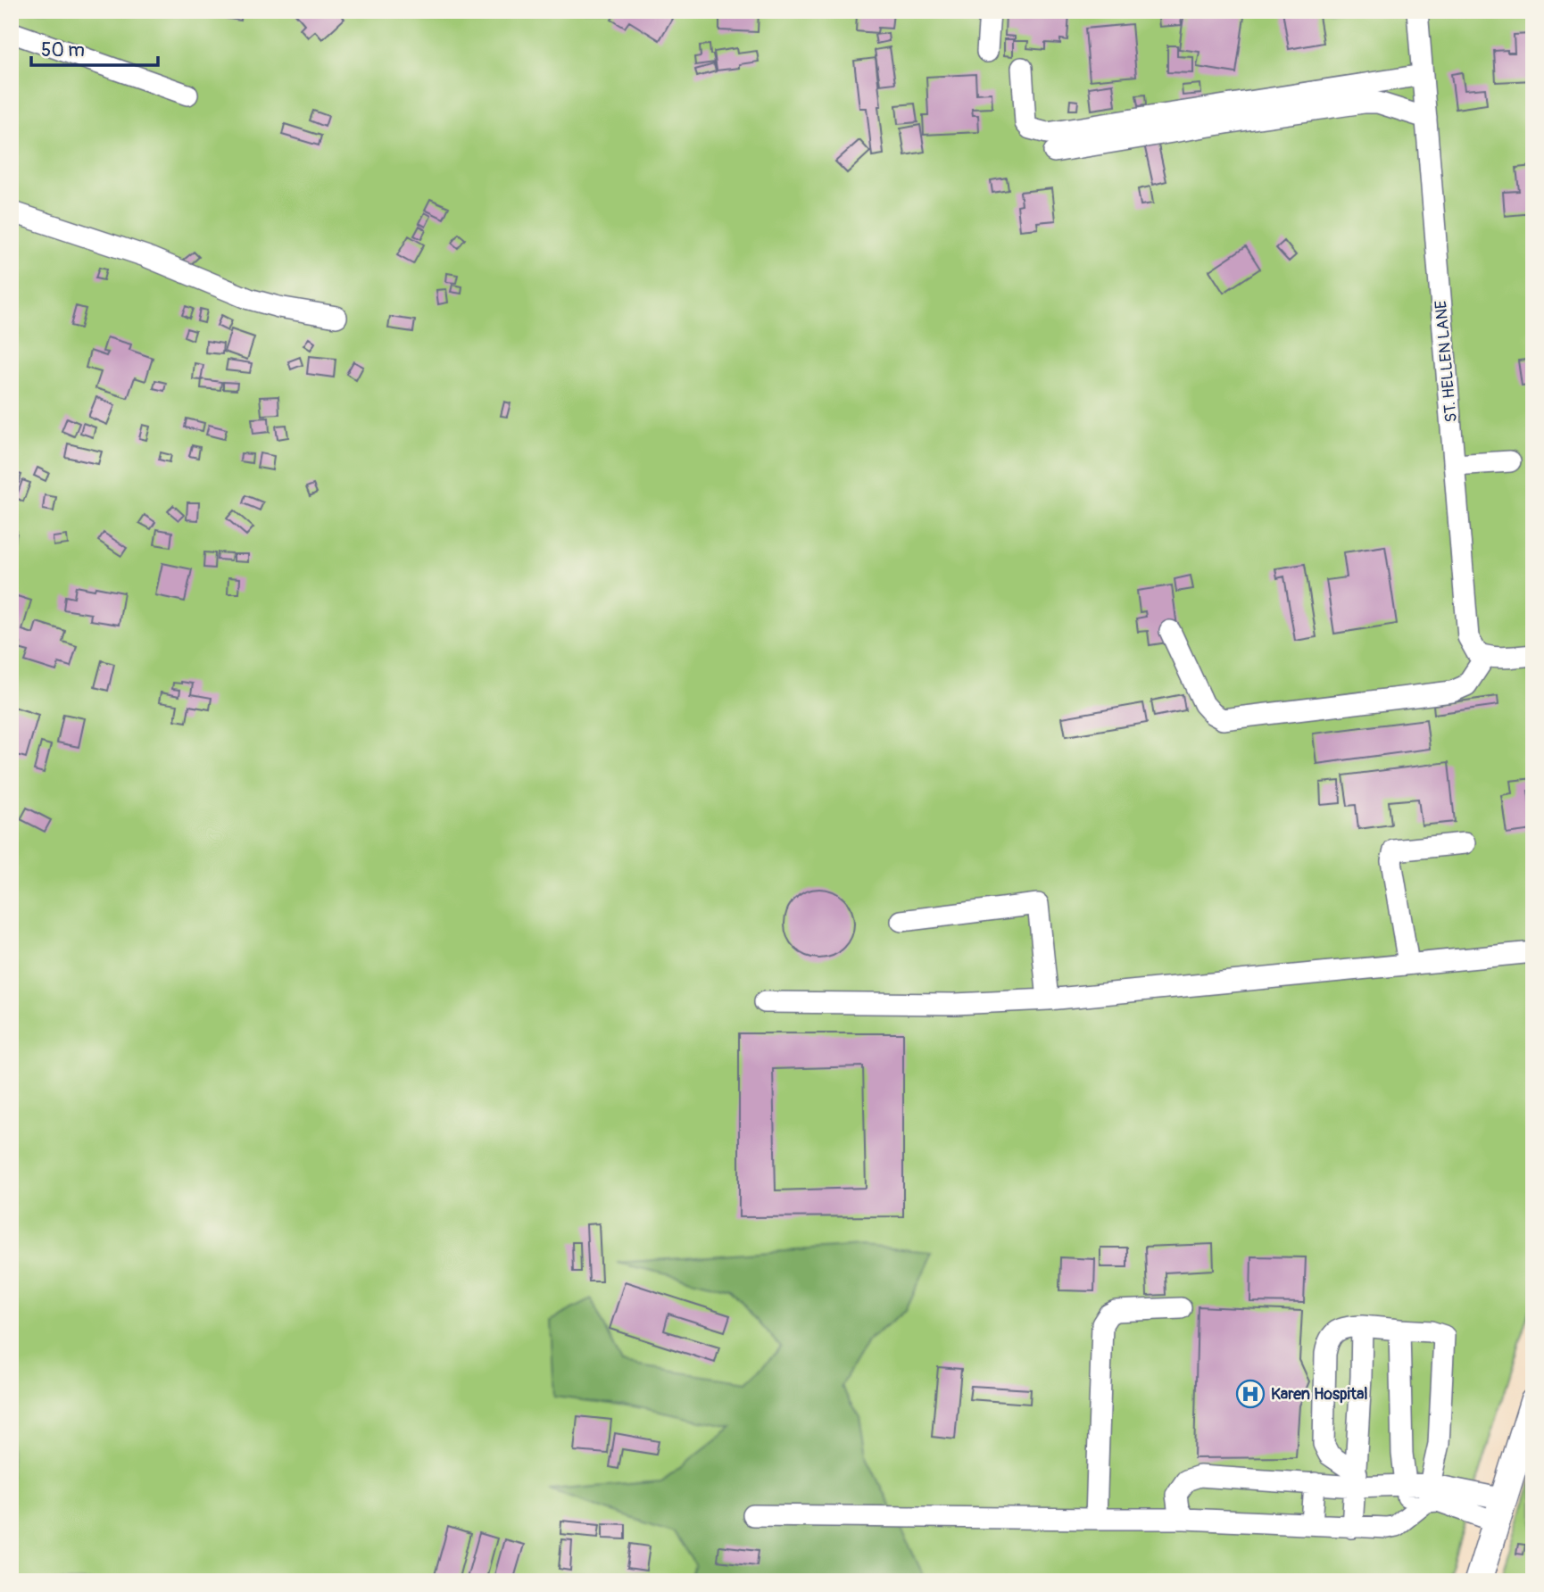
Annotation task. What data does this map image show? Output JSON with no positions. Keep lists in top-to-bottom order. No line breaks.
{"streets":{"street":["ST. HELLEN LANE"]},"places":{"hospital":["Karen Hospital"]},"scale_bar":"50 m"}
